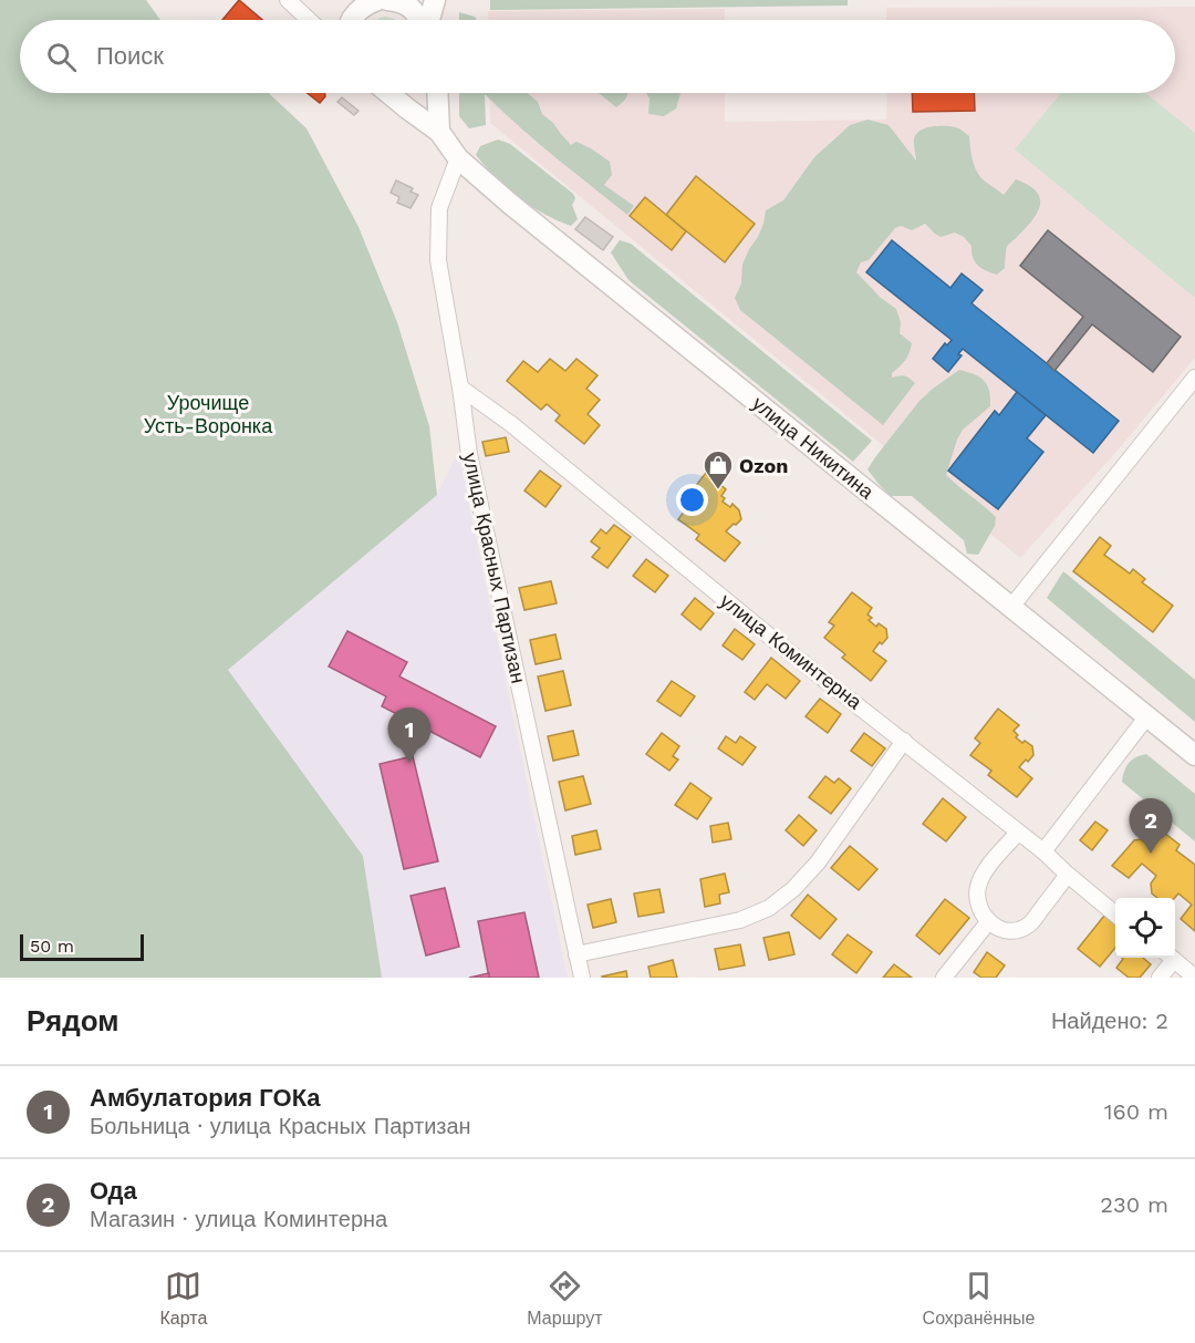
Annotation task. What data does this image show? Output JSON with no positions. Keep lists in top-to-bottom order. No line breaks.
{"streets":{"main road":["улица Никитина"],"street":["улица Красных Партизан","улица Коминтерна"]},"crossings":[["улица Никитина","улица Красных Партизан"],["улица Красных Партизан","улица Коминтерна"]],"parks":["Урочище Усть-Воронка"],"places":{"shop":["Ozon"]},"scale_bar":"50 m","page":{"search":"Поиск","pins":["1","2"],"scale":"50 m","heading":["Рядом","Найдено: 2"],"list":[{"mark":"1","name":"Амбулатория ГОКа","note":"Больница · улица Красных Партизан","value":"160 m"},{"mark":"2","name":"Ода","note":"Магазин · улица Коминтерна","value":"230 m"}],"nav":["Карта","Маршрут","Сохранённые"]}}
